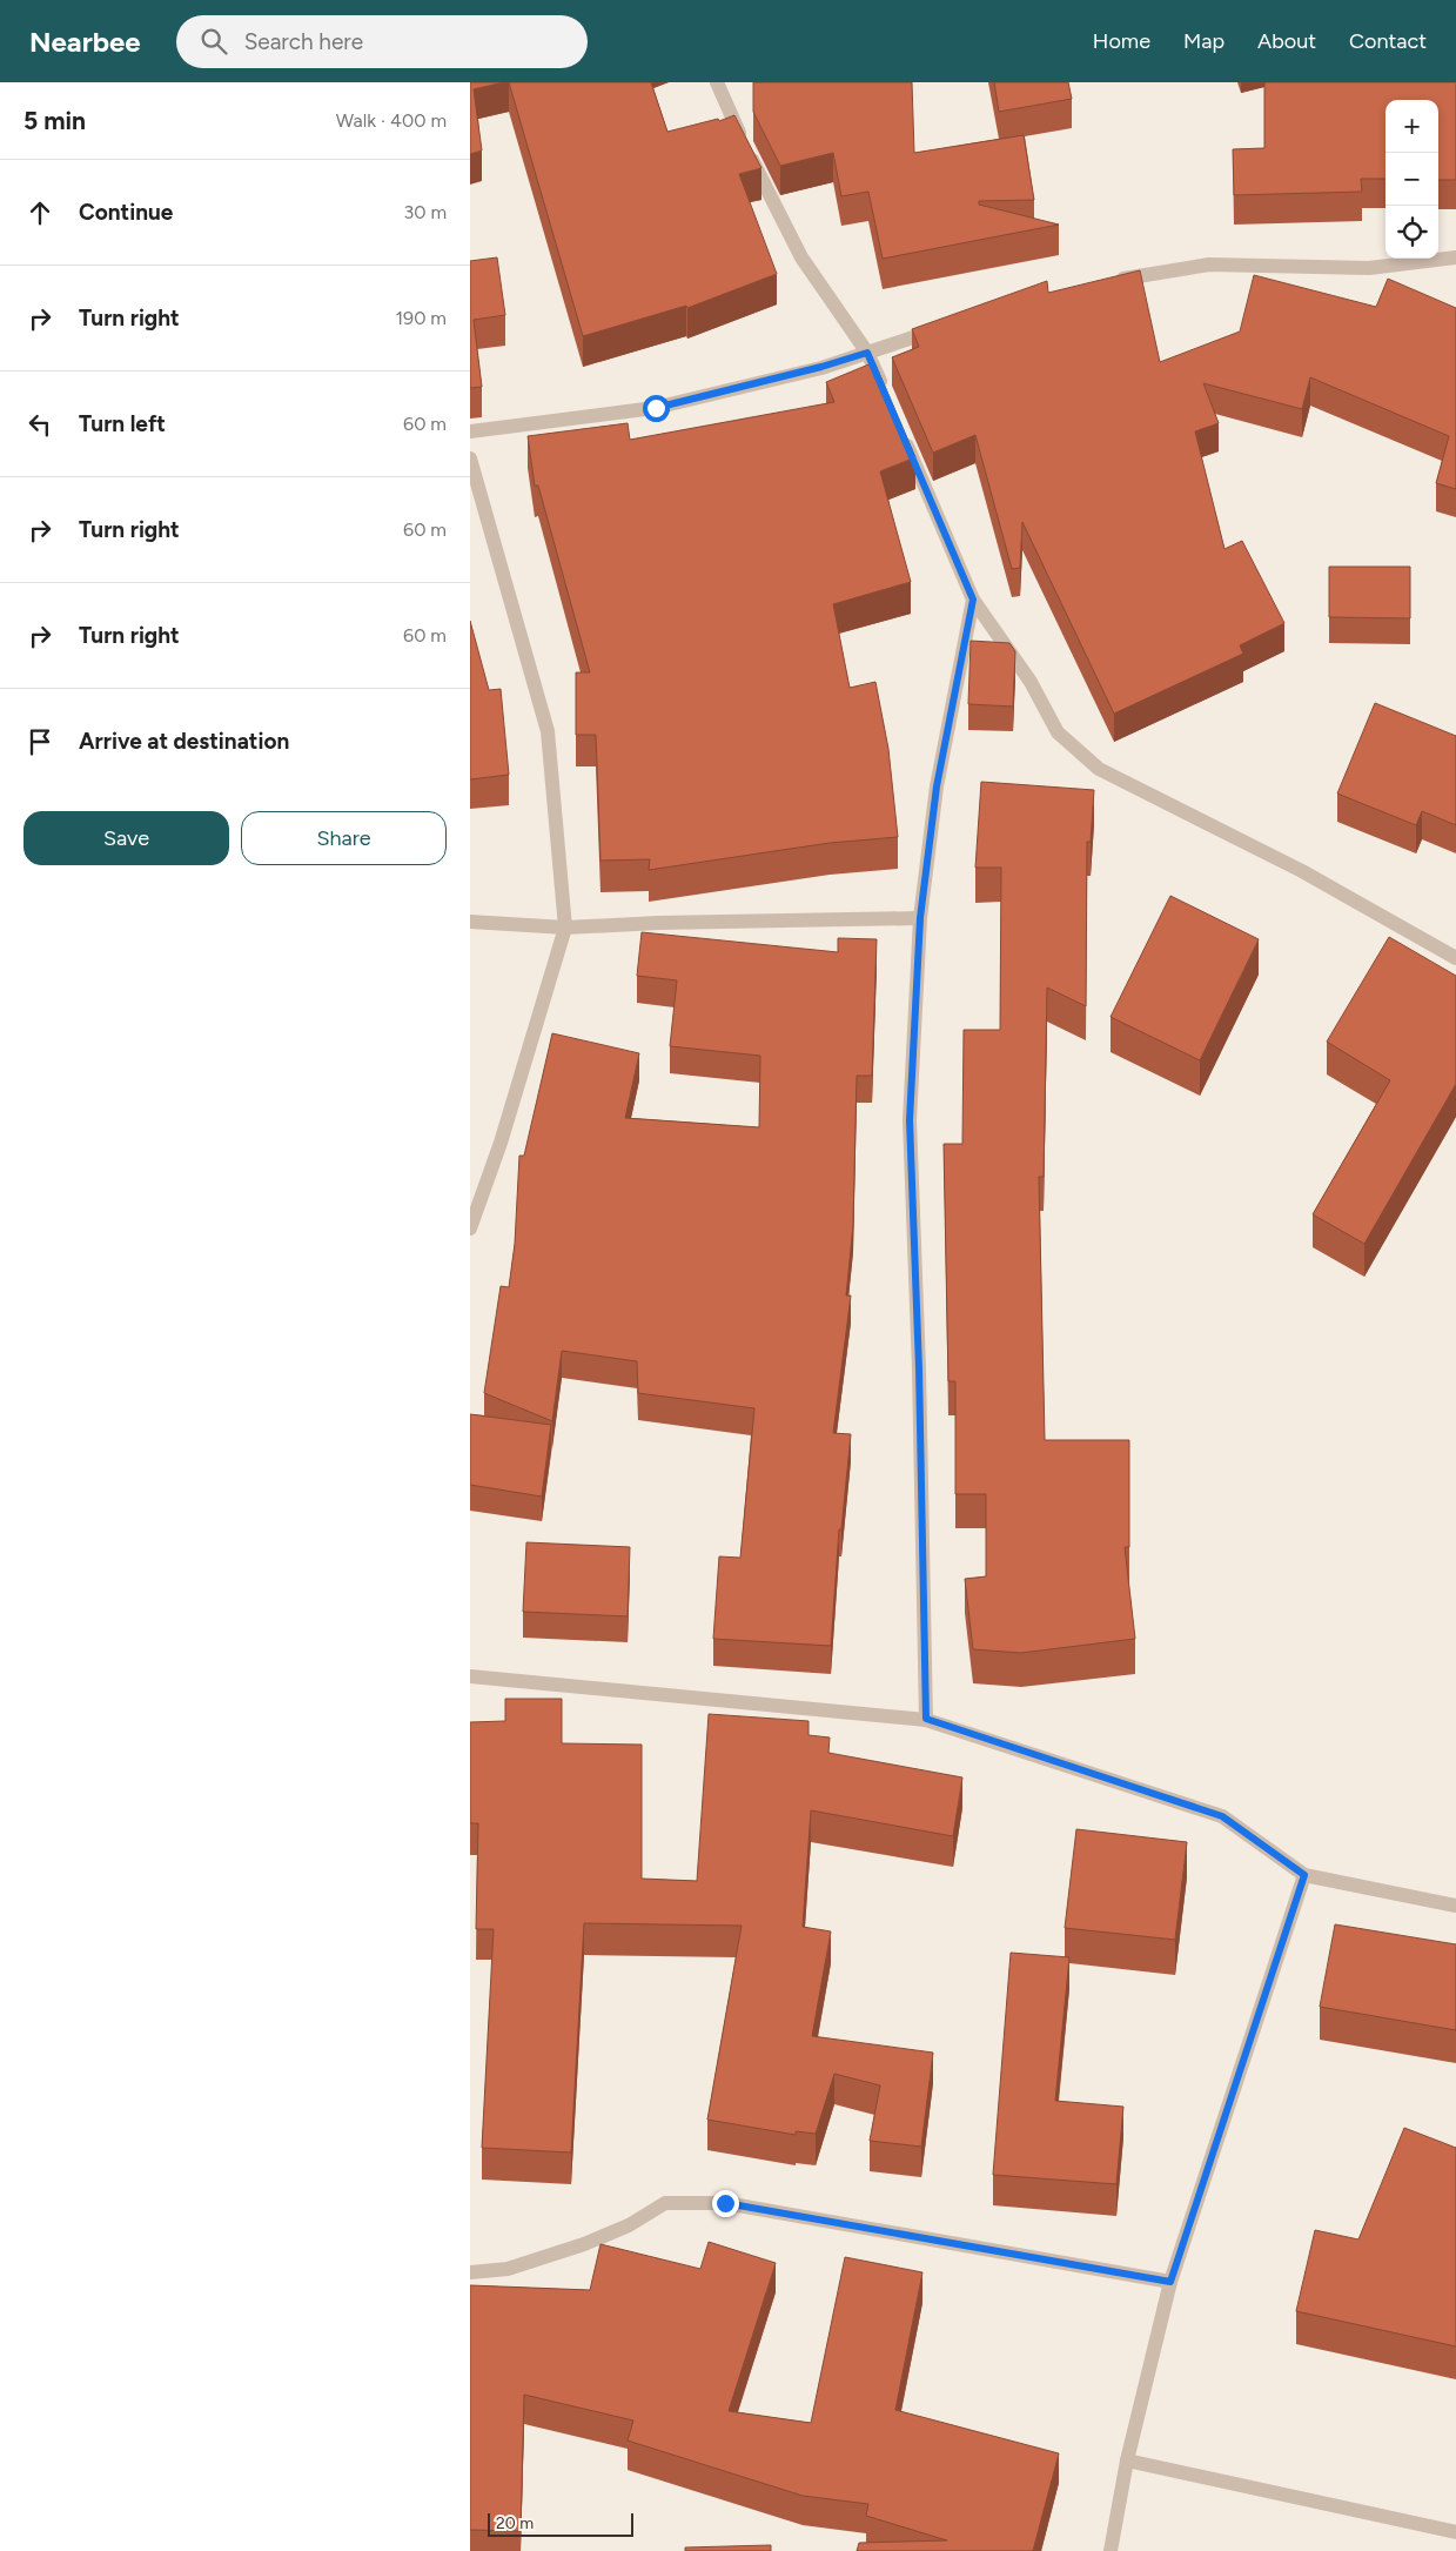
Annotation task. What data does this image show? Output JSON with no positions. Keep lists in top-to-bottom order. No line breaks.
{"scale_bar":"20 m","page":{"header":"Nearbee","search":"Search here","nav":["Home","Map","About","Contact"],"heading":["5 min","Walk · 400 m"],"map_buttons":["+","−"],"list":[["Continue","30 m"],["Turn right","190 m"],["Turn left","60 m"],["Turn right","60 m"],["Turn right","60 m"],"Arrive at destination"],"buttons":["Save","Share"],"scale":"20 m"}}
